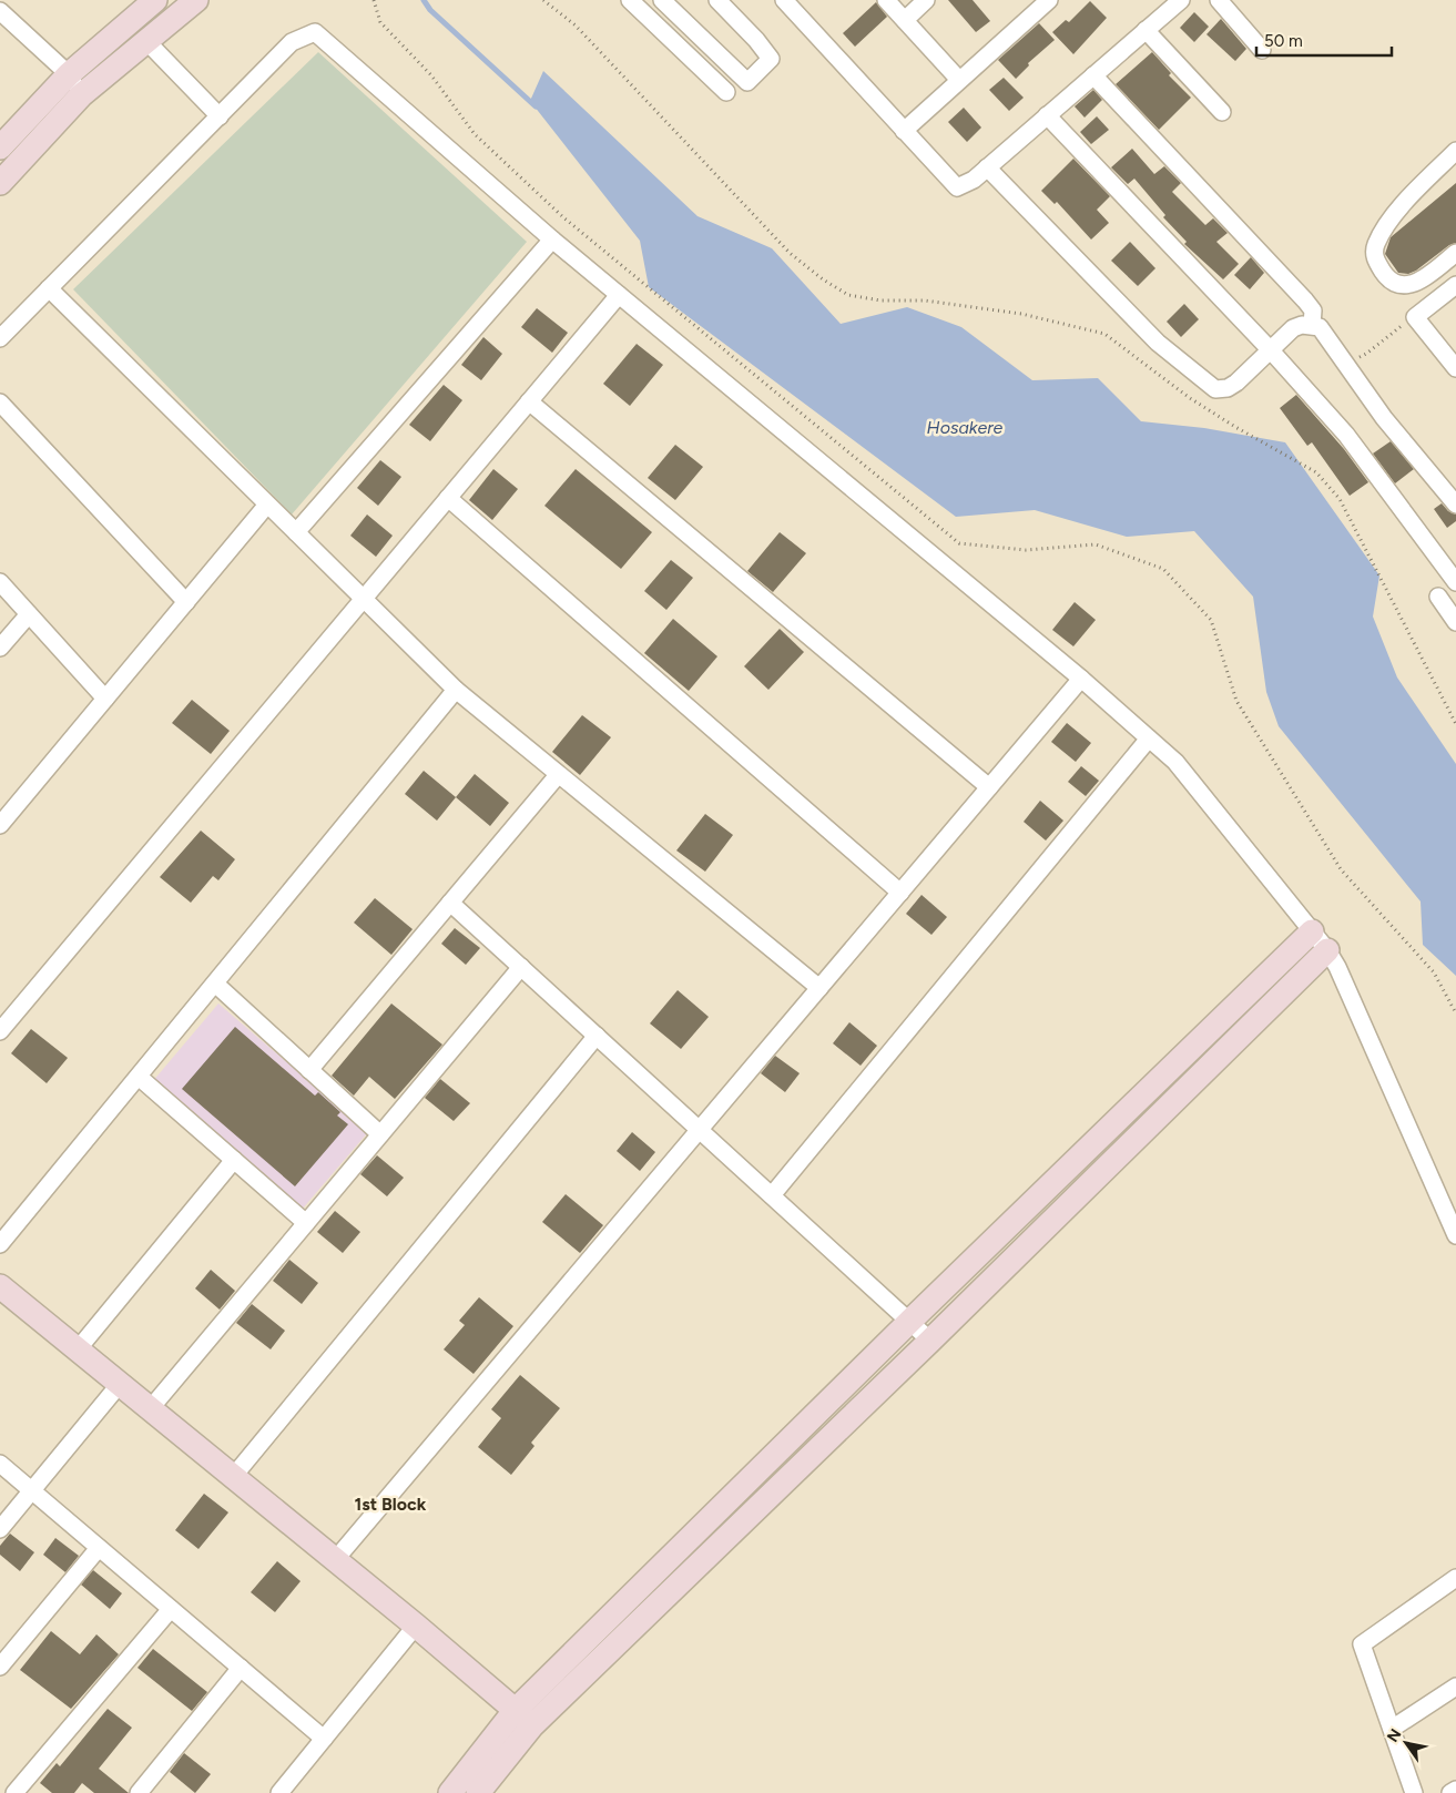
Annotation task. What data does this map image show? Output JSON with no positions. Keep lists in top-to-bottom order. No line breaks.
{"districts":["1st Block"],"water":["Hosakere"],"scale_bar":"50 m","north":"top left"}
